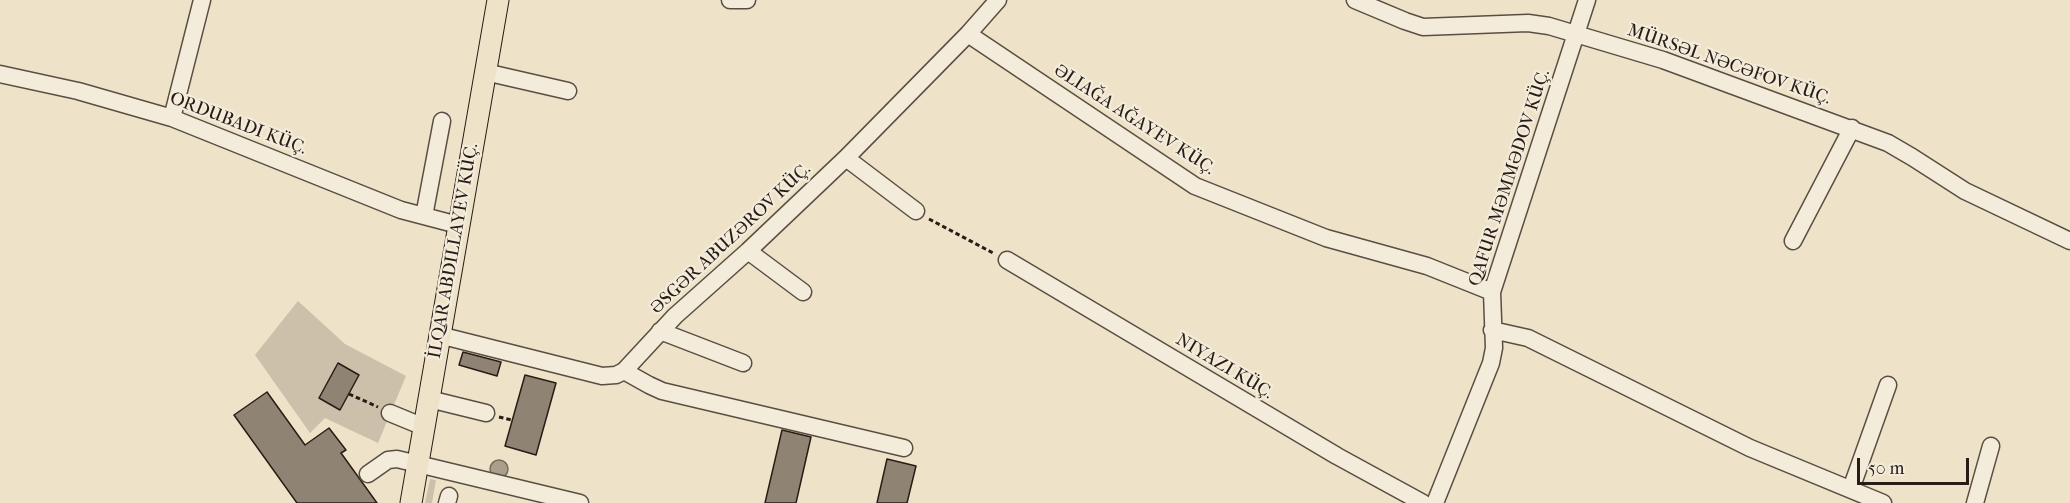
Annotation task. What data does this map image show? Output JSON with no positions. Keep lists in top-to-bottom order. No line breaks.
{"streets":{"main road":["İLQAR ABDILLAYEV KÜÇ."],"street":["MÜRSƏL NƏCƏFOV KÜÇ.","ƏLIAĞA AĞAYEV KÜÇ.","ORDUBADI KÜÇ.","QAFUR MƏMMƏDOV KÜÇ.","ƏSGƏR ABUZƏROV KÜÇ.","NIYAZI KÜÇ."]},"crossings":[["MÜRSƏL NƏCƏFOV KÜÇ.","QAFUR MƏMMƏDOV KÜÇ."],["ƏLIAĞA AĞAYEV KÜÇ.","QAFUR MƏMMƏDOV KÜÇ."],["ƏLIAĞA AĞAYEV KÜÇ.","ƏSGƏR ABUZƏROV KÜÇ."],["ORDUBADI KÜÇ.","İLQAR ABDILLAYEV KÜÇ."]],"scale_bar":"50 m"}
